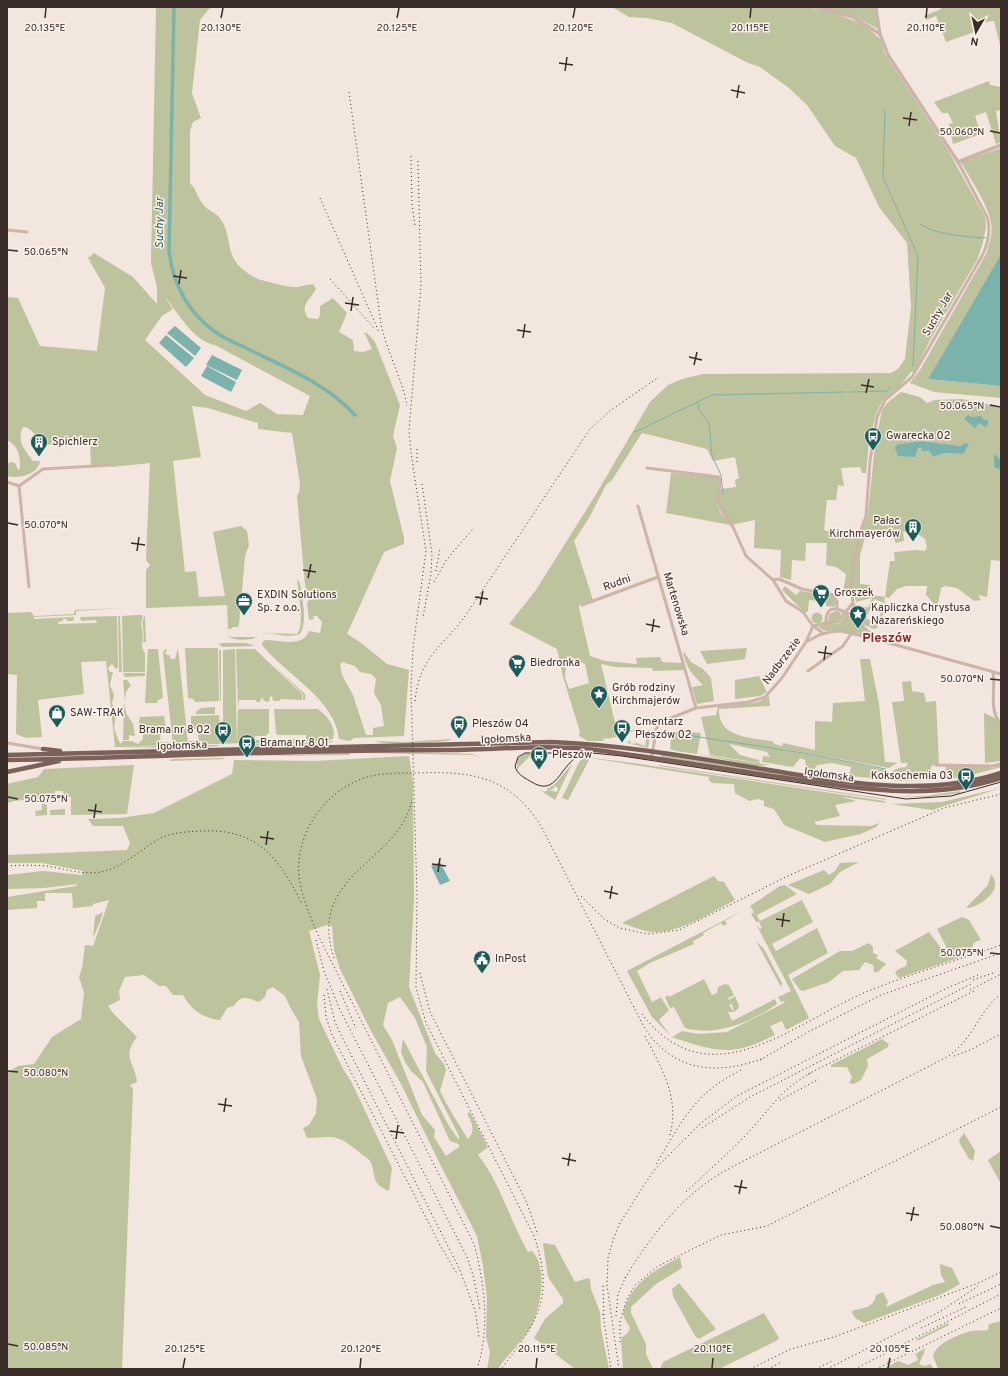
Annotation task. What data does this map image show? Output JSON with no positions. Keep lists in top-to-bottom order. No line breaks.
{"streets":{"main road":["Igołomska"],"street":["Suchy Jar","Rudni","Martenowska","Nadbrzezie"]},"crossings":[["Suchy Jar","Nadbrzezie"],["Rudni","Martenowska"],["Martenowska","Nadbrzezie"],["Nadbrzezie","Igołomska"]],"districts":["Pleszów"],"water":["Suchy Jar"],"places":{"bus stop":["Gwarecka 02","Pleszów 04","Cmentarz Pleszów 02","Brama nr 8 02","Brama nr 8 01","Pleszów","Koksochemia 03"],"building":["Spichlerz","Pałac Kirchmayerów"],"supermarket":["Groszek","Biedronka"],"office":["EXDIN Solutions Sp. z o.o."],"place":["Kapliczka Chrystusa Nazareńskiego","Grób rodziny Kirchmajerów"],"shop":["SAW-TRAK"],"public building":["InPost"]},"north":"bottom","coordinates":["20.135°E","20.130°E","20.125°E","20.120°E","20.115°E","20.110°E","50.060°N","50.065°N","50.070°N","50.075°N","50.080°N","50.085°N","20.105°E"]}
